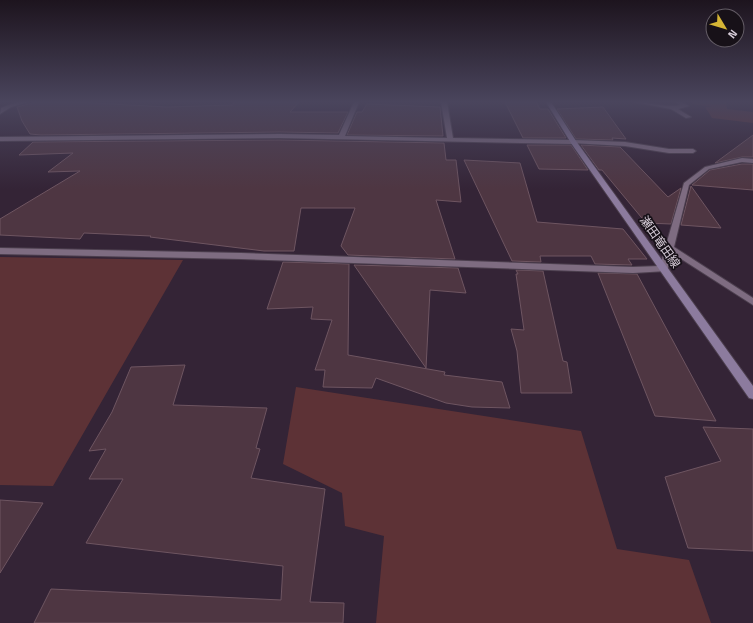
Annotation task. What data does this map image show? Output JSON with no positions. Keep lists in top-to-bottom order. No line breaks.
{"streets":{"main road":["瀬田竜田線"]},"north":"bottom right"}
